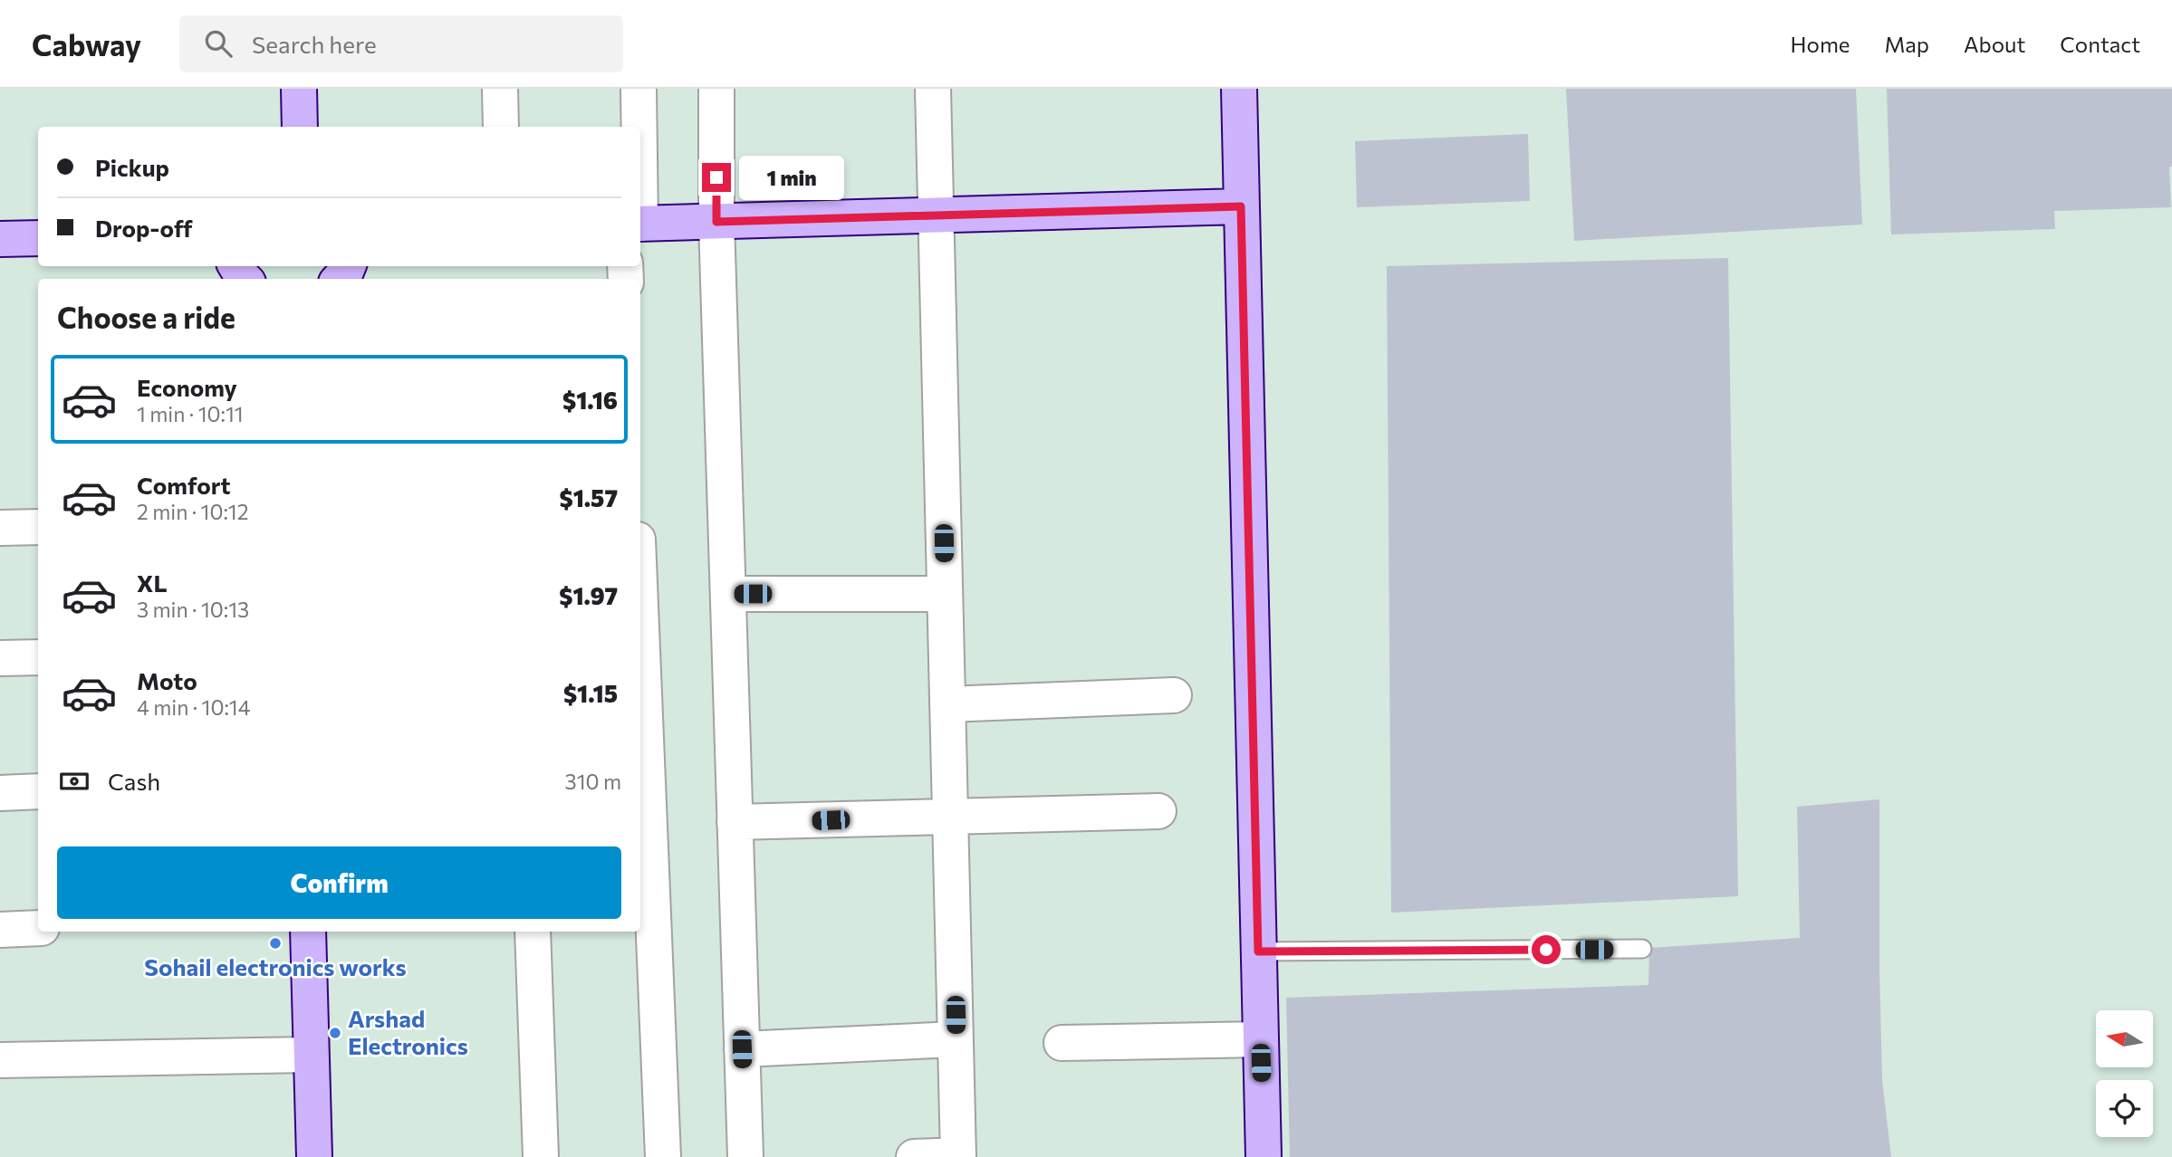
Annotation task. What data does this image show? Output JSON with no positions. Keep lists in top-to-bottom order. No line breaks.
{"places":["Sohail electronics works","Arshad Electronics"],"north":"left","page":{"header":"Cabway","search":"Search here","nav":["Home","Map","About","Contact"],"banner":["Pickup","Drop-off"],"bubble":"1 min","heading":"Choose a ride","list":[{"name":"Economy","note":"1 min · 10:11","value":"$1.16"},{"name":"Comfort","note":"2 min · 10:12","value":"$1.57"},{"name":"XL","note":"3 min · 10:13","value":"$1.97"},{"name":"Moto","note":"4 min · 10:14","value":"$1.15"}],"pay":["Cash","310 m"],"buttons":"Confirm"}}
